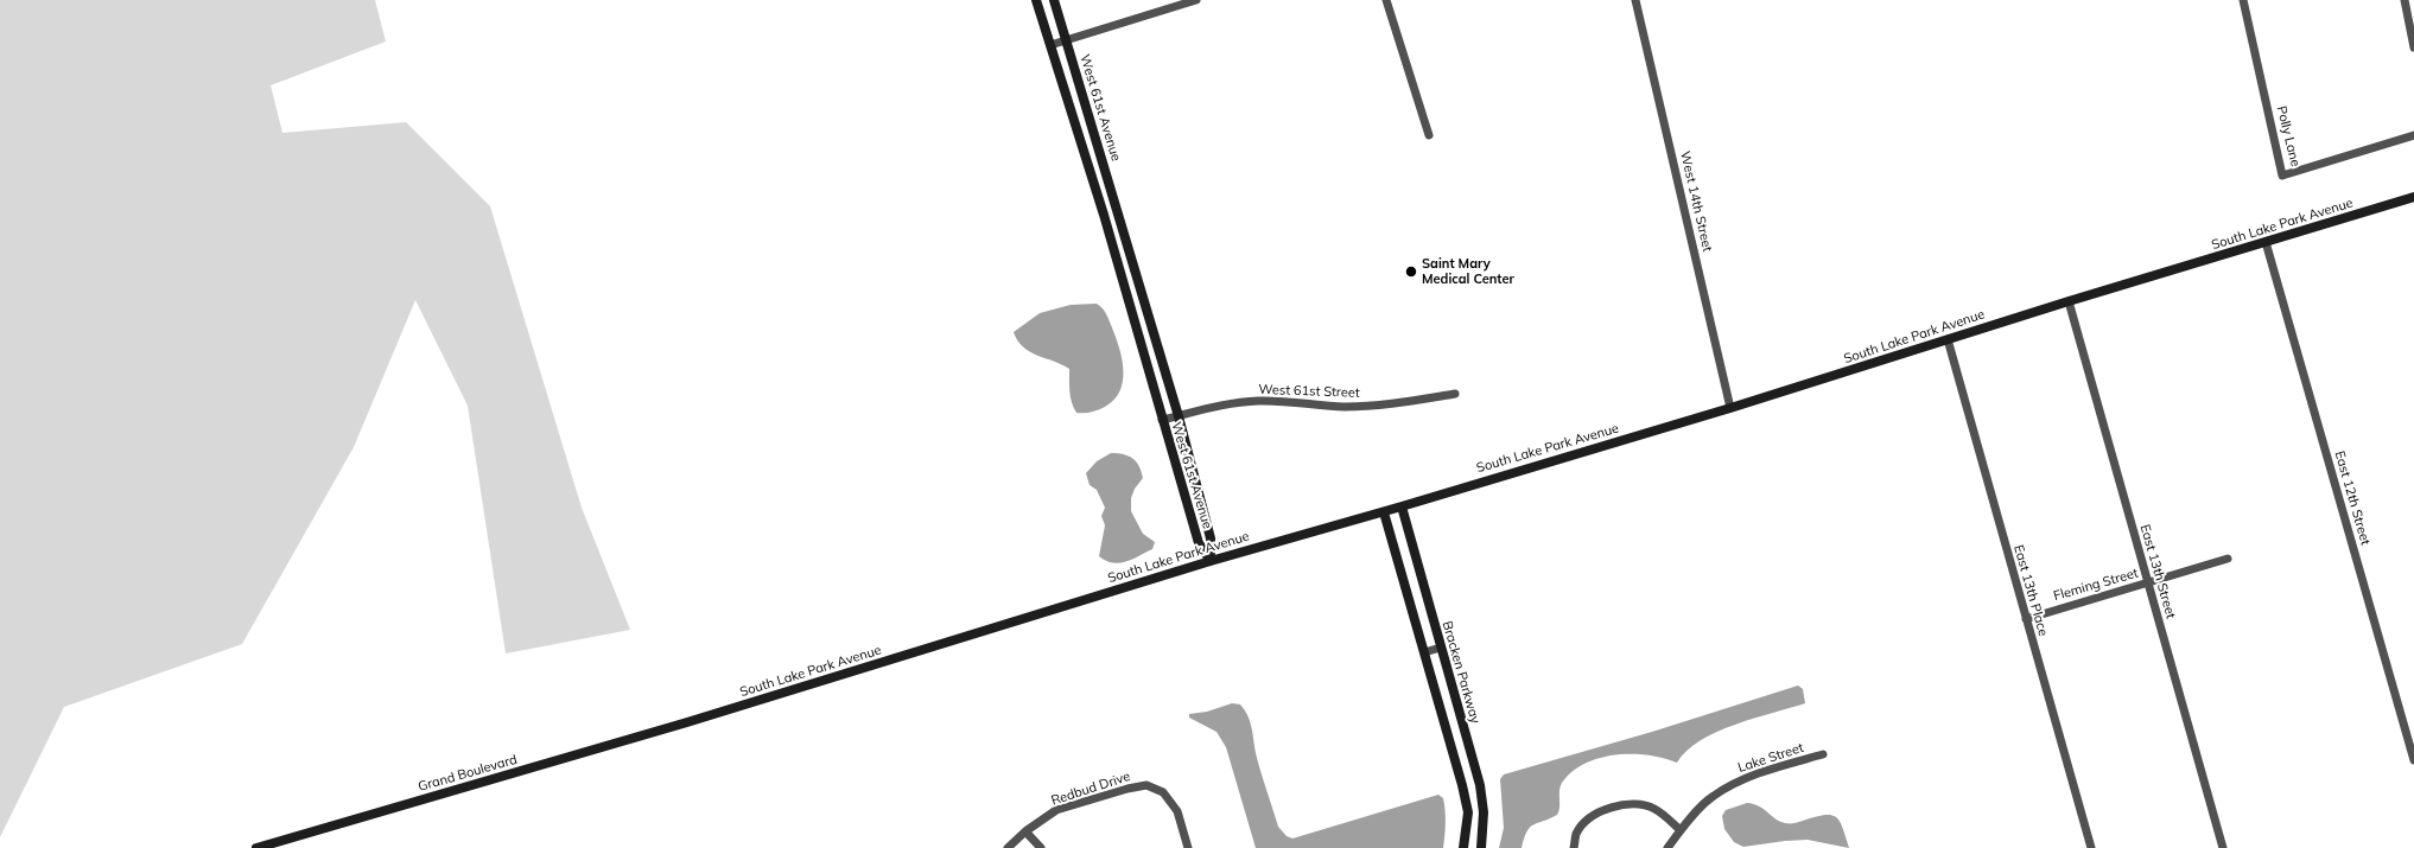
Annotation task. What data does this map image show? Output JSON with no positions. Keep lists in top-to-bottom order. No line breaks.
{"streets":{"main road":["West 61st Avenue","South Lake Park Avenue","Bracken Parkway","Grand Boulevard"],"street":["Polly Lane","West 14th Street","West 61st Street","East 12th Street","East 13th Street","Fleming Street","East 13th Place","Lake Street","Redbud Drive"]},"crossings":[["West 61st Avenue","South Lake Park Avenue"],["West 61st Avenue","West 61st Street"],["West 14th Street","South Lake Park Avenue"],["South Lake Park Avenue","East 12th Street"],["South Lake Park Avenue","East 13th Street"],["South Lake Park Avenue","East 13th Place"],["South Lake Park Avenue","Bracken Parkway"],["South Lake Park Avenue","Grand Boulevard"],["East 13th Street","Fleming Street"],["Fleming Street","East 13th Place"]],"places":["Saint Mary Medical Center"]}
